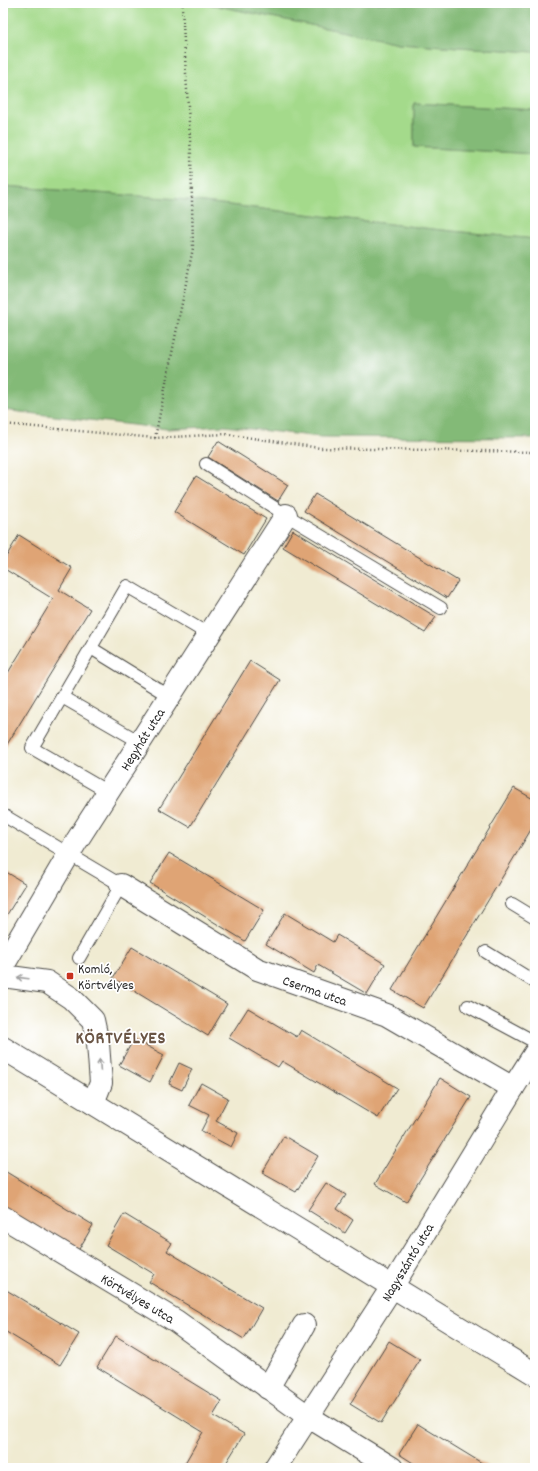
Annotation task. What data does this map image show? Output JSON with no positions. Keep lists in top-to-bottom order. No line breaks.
{"streets":{"street":["Hegyhát utca","Cserma utca","Nagyszántó utca","Körtvélyes utca"]},"crossings":[["Cserma utca","Nagyszántó utca"],["Nagyszántó utca","Körtvélyes utca"]],"districts":["KÖRTVÉLYES"],"places":{"transit":["Komló, Körtvélyes"]}}
